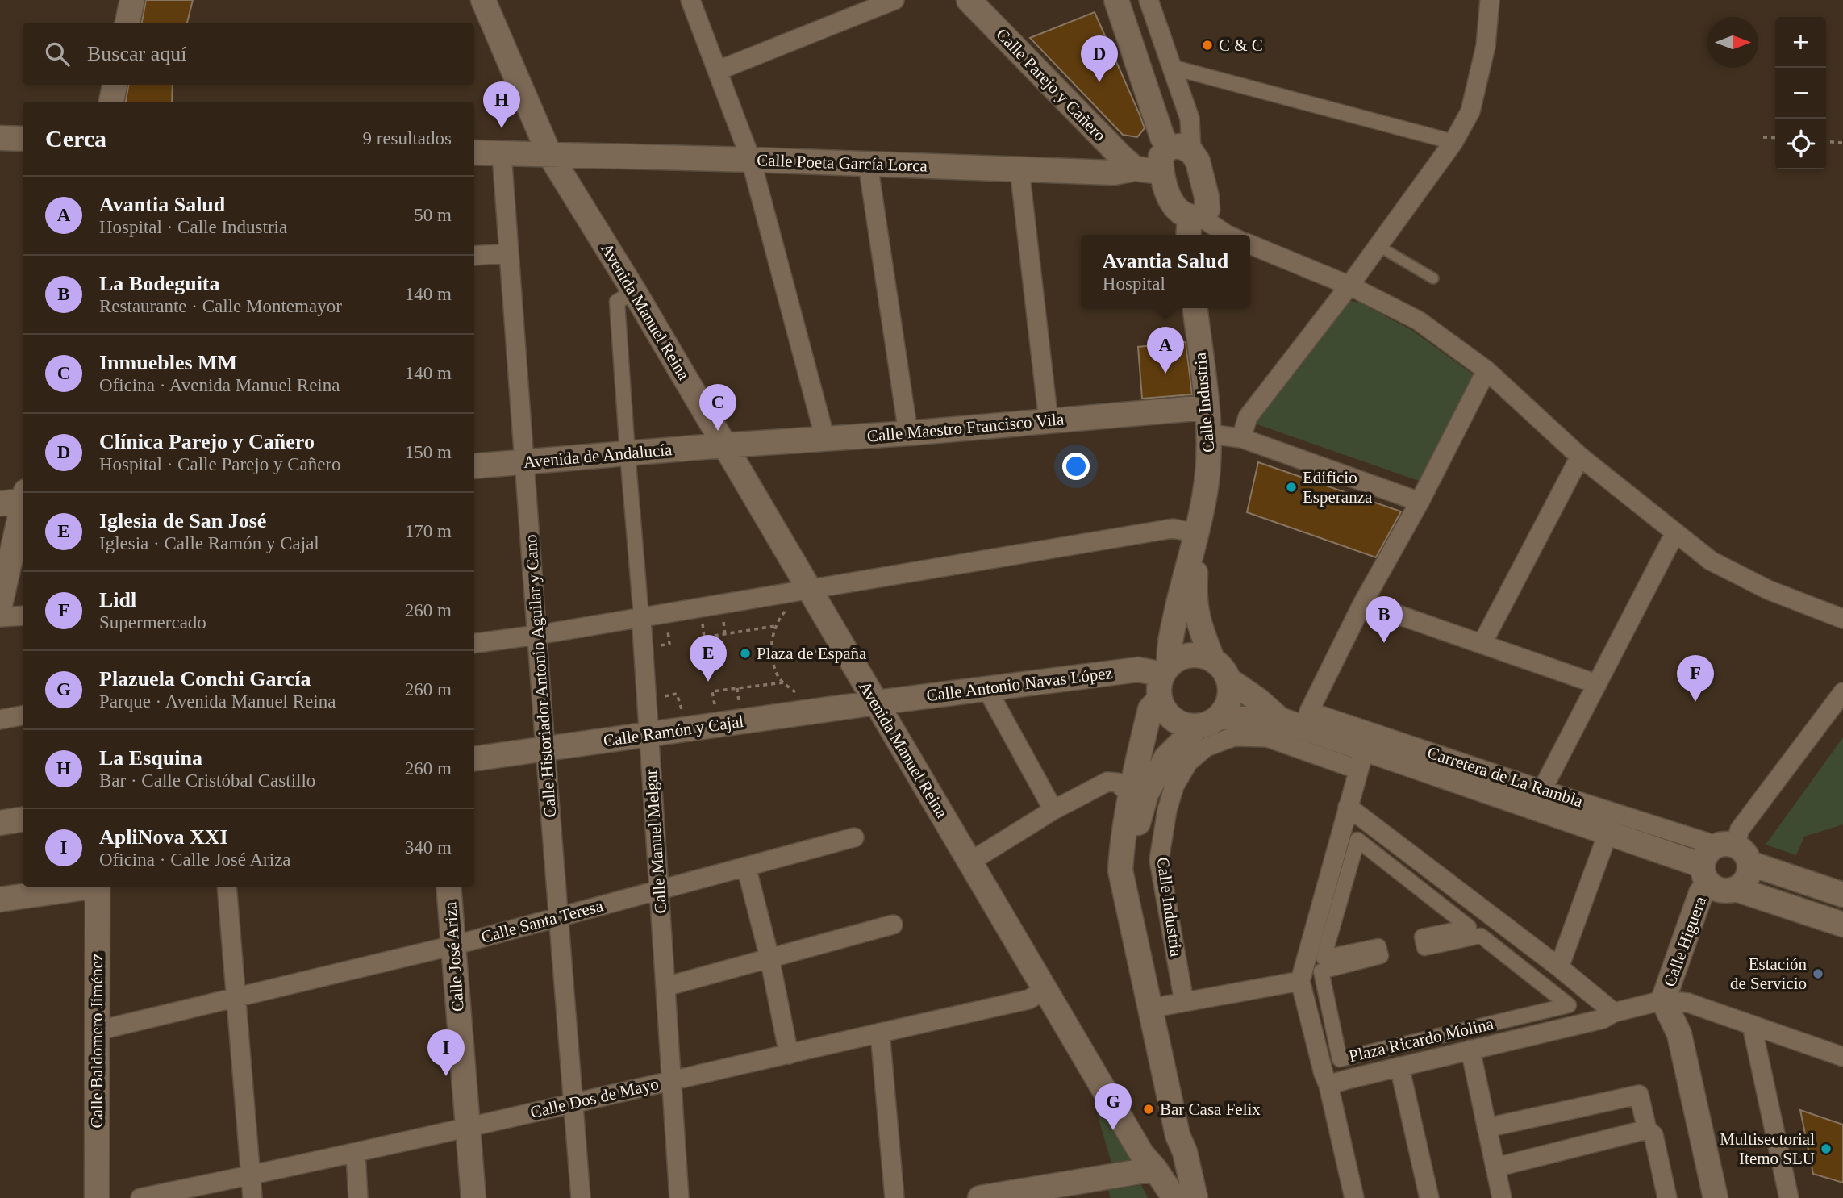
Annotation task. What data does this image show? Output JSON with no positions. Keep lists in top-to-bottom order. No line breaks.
{"streets":{"street":["Calle Parejo y Cañero","Calle Poeta García Lorca","Avenida Manuel Reina","Calle Industria","Calle Maestro Francisco Vila","Avenida de Andalucía","Calle Historiador Antonio Aguilar y Cano","Calle Antonio Navas López","Calle Ramón y Cajal","Carretera de La Rambla","Calle Manuel Melgar","Calle Santa Teresa","Calle Higuera","Calle José Ariza","Plaza Ricardo Molina","Calle Baldomero Jiménez","Calle Dos de Mayo"]},"crossings":[["Calle Parejo y Cañero","Calle Poeta García Lorca"],["Calle Poeta García Lorca","Avenida Manuel Reina"],["Calle Poeta García Lorca","Calle Historiador Antonio Aguilar y Cano"],["Avenida Manuel Reina","Calle Maestro Francisco Vila"],["Avenida Manuel Reina","Avenida de Andalucía"],["Avenida Manuel Reina","Calle Antonio Navas López"],["Avenida Manuel Reina","Calle Ramón y Cajal"],["Avenida Manuel Reina","Calle Manuel Melgar"],["Avenida Manuel Reina","Calle Dos de Mayo"],["Calle Industria","Calle Maestro Francisco Vila"],["Calle Industria","Calle Antonio Navas López"],["Calle Industria","Carretera de La Rambla"],["Calle Maestro Francisco Vila","Avenida de Andalucía"],["Avenida de Andalucía","Calle Historiador Antonio Aguilar y Cano"],["Avenida de Andalucía","Calle Manuel Melgar"],["Calle Historiador Antonio Aguilar y Cano","Calle Ramón y Cajal"],["Calle Historiador Antonio Aguilar y Cano","Calle Santa Teresa"],["Calle Historiador Antonio Aguilar y Cano","Calle Dos de Mayo"],["Calle Antonio Navas López","Calle Ramón y Cajal"],["Calle Antonio Navas López","Carretera de La Rambla"],["Calle Ramón y Cajal","Calle Manuel Melgar"],["Carretera de La Rambla","Calle Higuera"],["Calle Manuel Melgar","Calle Santa Teresa"],["Calle Manuel Melgar","Calle Dos de Mayo"],["Calle Santa Teresa","Calle José Ariza"],["Calle Santa Teresa","Calle Baldomero Jiménez"],["Calle Higuera","Plaza Ricardo Molina"],["Calle José Ariza","Calle Dos de Mayo"]],"places":["C & C","Edificio Esperanza","Plaza de España","Estación de Servicio","Bar Casa Felix","Multisectorial Itemo SLU"],"north":"right","page":{"map_buttons":["+","−"],"search":"Buscar aquí","pins":["D","H","A","C","B","E","F","I","G"],"heading":["Cerca","9 resultados"],"list":[{"mark":"A","name":"Avantia Salud","note":"Hospital · Calle Industria","value":"50 m"},{"mark":"B","name":"La Bodeguita","note":"Restaurante · Calle Montemayor","value":"140 m"},{"mark":"C","name":"Inmuebles MM","note":"Oficina · Avenida Manuel Reina","value":"140 m"},{"mark":"D","name":"Clínica Parejo y Cañero","note":"Hospital · Calle Parejo y Cañero","value":"150 m"},{"mark":"E","name":"Iglesia de San José","note":"Iglesia · Calle Ramón y Cajal","value":"170 m"},{"mark":"F","name":"Lidl","note":"Supermercado","value":"260 m"},{"mark":"G","name":"Plazuela Conchi García","note":"Parque · Avenida Manuel Reina","value":"260 m"},{"mark":"H","name":"La Esquina","note":"Bar · Calle Cristóbal Castillo","value":"260 m"},{"mark":"I","name":"ApliNova XXI","note":"Oficina · Calle José Ariza","value":"340 m"}],"popup":["Avantia Salud","Hospital"]}}
